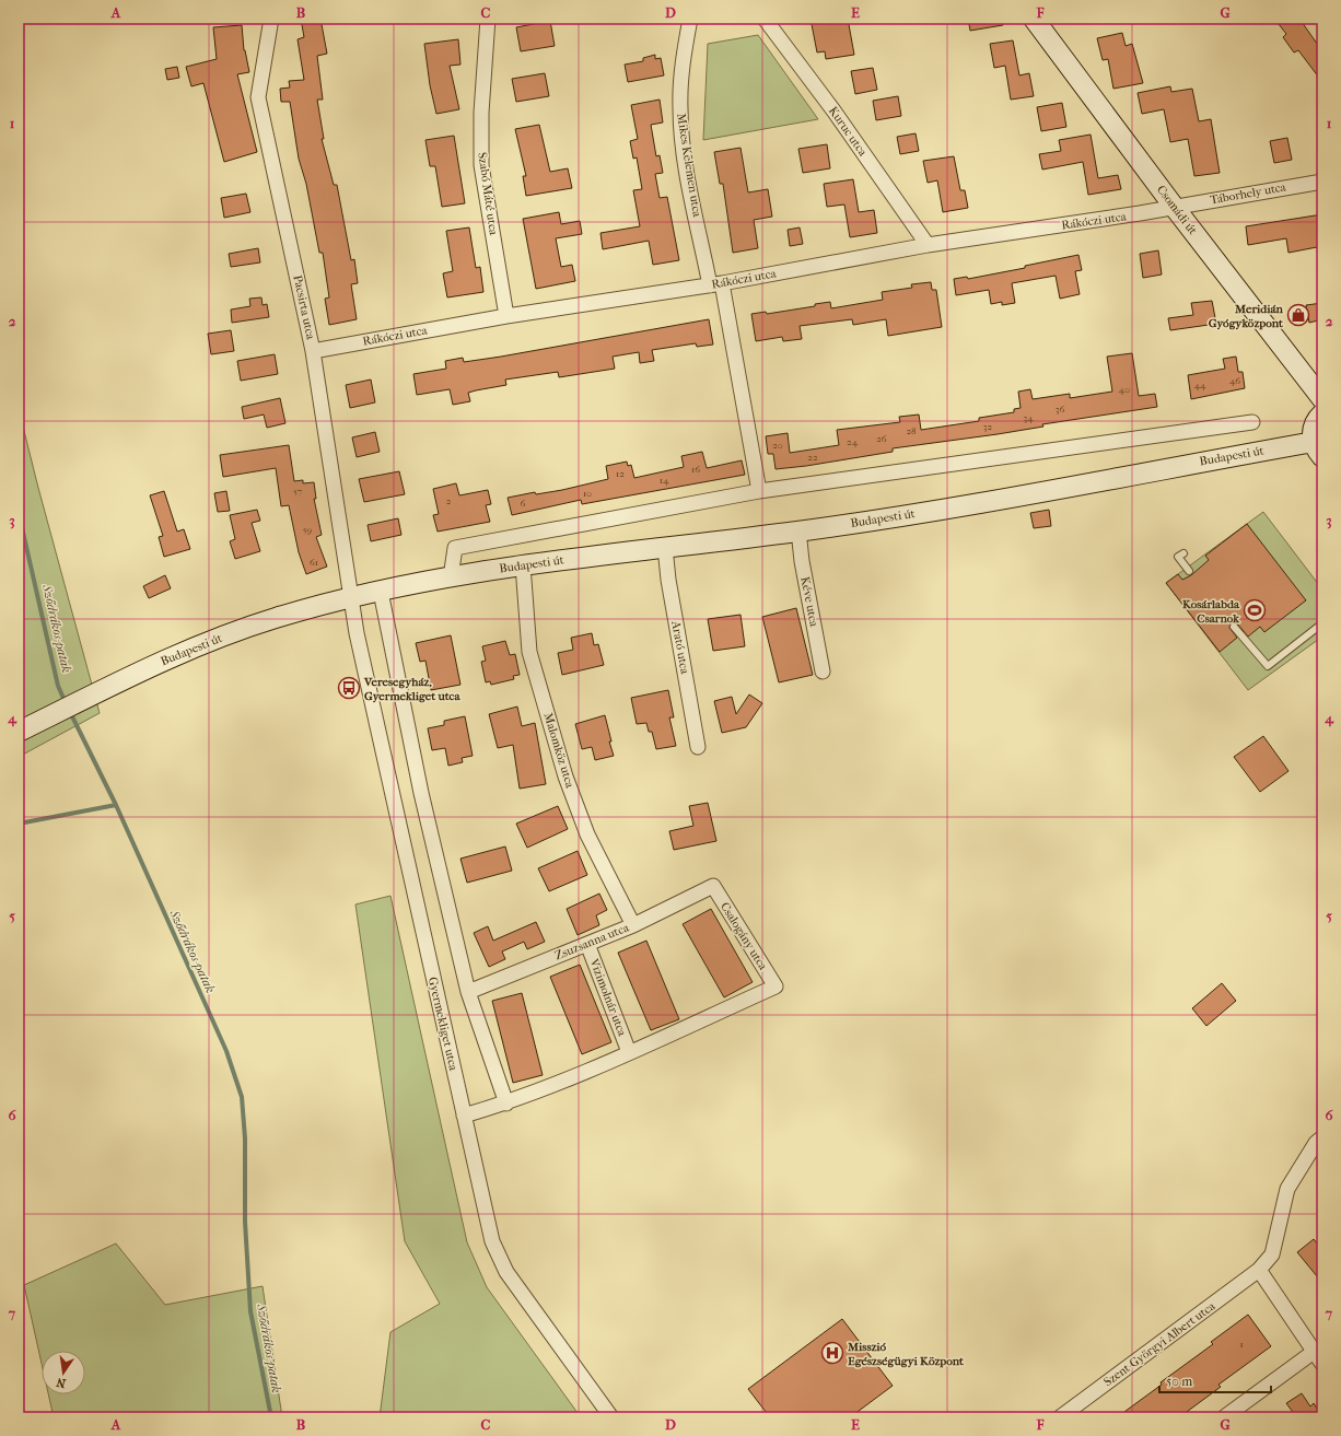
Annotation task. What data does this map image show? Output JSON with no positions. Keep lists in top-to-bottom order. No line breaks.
{"streets":{"street":["Kuruc utca","Mikes Kelemen utca","Szabó Máté utca","Táborhely utca","Csomádi út","Rákóczi utca","Pacsirta utca","Budapesti út","Kéve utca","Arató utca","Malomköz utca","Csalogány utca","Zsuzsanna utca","Vizimolnár utca","Gyermekliget utca","Szent-Györgyi Albert utca"]},"crossings":[["Kuruc utca","Rákóczi utca"],["Mikes Kelemen utca","Rákóczi utca"],["Szabó Máté utca","Rákóczi utca"],["Táborhely utca","Csomádi út"],["Táborhely utca","Rákóczi utca"],["Csomádi út","Rákóczi utca"],["Rákóczi utca","Pacsirta utca"],["Pacsirta utca","Budapesti út"],["Pacsirta utca","Gyermekliget utca"],["Budapesti út","Kéve utca"],["Budapesti út","Arató utca"],["Budapesti út","Malomköz utca"],["Budapesti út","Gyermekliget utca"],["Malomköz utca","Zsuzsanna utca"],["Csalogány utca","Zsuzsanna utca"],["Csalogány utca","Vizimolnár utca"],["Zsuzsanna utca","Vizimolnár utca"]],"water":["Sződrákos-patak"],"places":{"shop":["Meridián Gyógyközpont"],"sports":["Kosárlabda Csarnok"],"bus stop":["Veresegyház, Gyermekliget utca"],"hospital":["Misszió Egészségügyi Központ"]},"house_numbers":["46","44","40","36","34","32","28","26","24","20","22","16","12","14","57","10","2","6","59","61","1"],"scale_bar":"50 m","north":"bottom","grid":{"columns":["A","B","C","D","E","F","G"],"rows":["1","2","3","4","5","6","7"]}}
